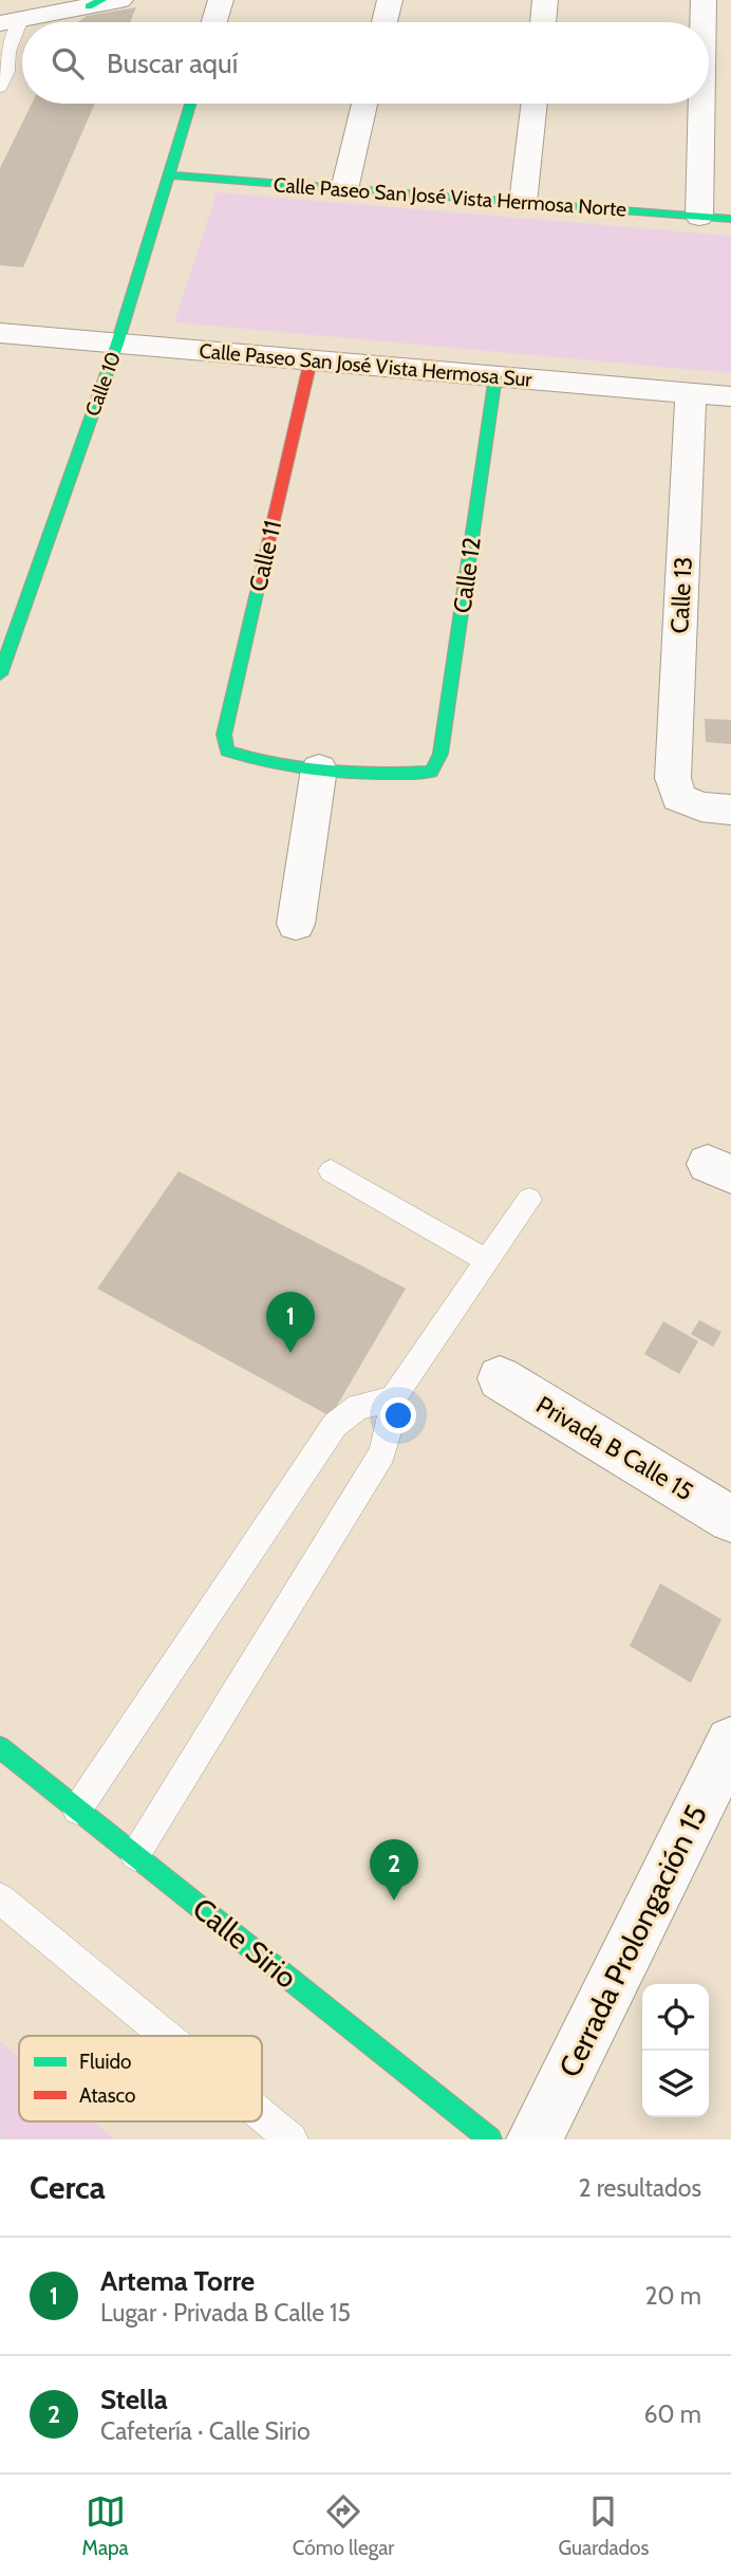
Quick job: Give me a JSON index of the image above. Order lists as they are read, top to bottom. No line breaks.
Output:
{"streets":{"street":["Calle Paseo San José Vista Hermosa Norte","Calle Paseo San José Vista Hermosa Sur","Calle 10","Calle 11","Calle 12","Calle 13","Privada B Calle 15","Cerrada Prolongación 15","Calle Sirio"]},"crossings":[["Calle Paseo San José Vista Hermosa Norte","Calle 10"],["Calle Paseo San José Vista Hermosa Sur","Calle 10"],["Calle Paseo San José Vista Hermosa Sur","Calle 11"],["Calle Paseo San José Vista Hermosa Sur","Calle 12"],["Calle Paseo San José Vista Hermosa Sur","Calle 13"],["Calle 11","Calle 12"]],"legend":["Fluido","Atasco"],"page":{"search":"Buscar aquí","pins":["1","2"],"heading":["Cerca","2 resultados"],"list":[{"mark":"1","name":"Artema Torre","note":"Lugar · Privada B Calle 15","value":"20 m"},{"mark":"2","name":"Stella","note":"Cafetería · Calle Sirio","value":"60 m"}],"nav":["Mapa","Cómo llegar","Guardados"]}}
